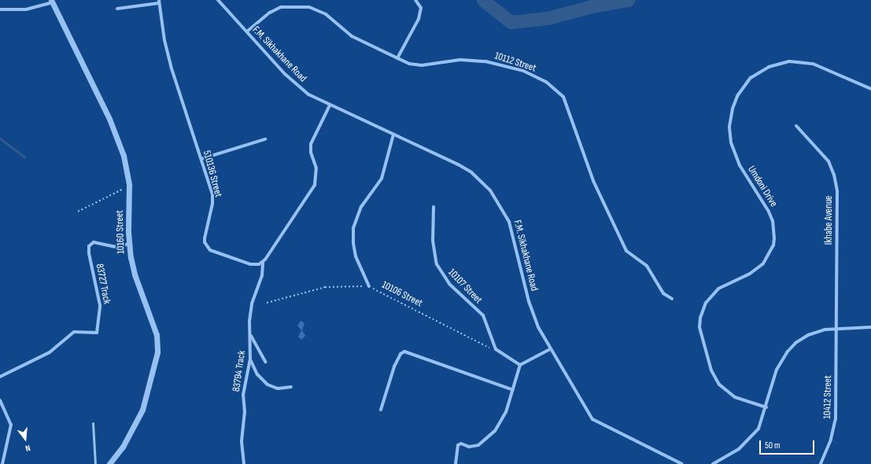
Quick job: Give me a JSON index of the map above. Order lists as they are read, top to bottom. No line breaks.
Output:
{"streets":{"street":["F.M. Sikhakhane Road","10112 Street","510136 Street","Umdoni Drive","Ikhabe Avenue","10160 Street","83727 Track","10107 Street","83794 Track","10412 Street"],"path":["10106 Street"]},"crossings":[["F.M. Sikhakhane Road","10112 Street"],["510136 Street","83794 Track"],["Ikhabe Avenue","10412 Street"],["10160 Street","83727 Track"],["10107 Street","10106 Street"]],"scale_bar":"50 m","north":"bottom"}
